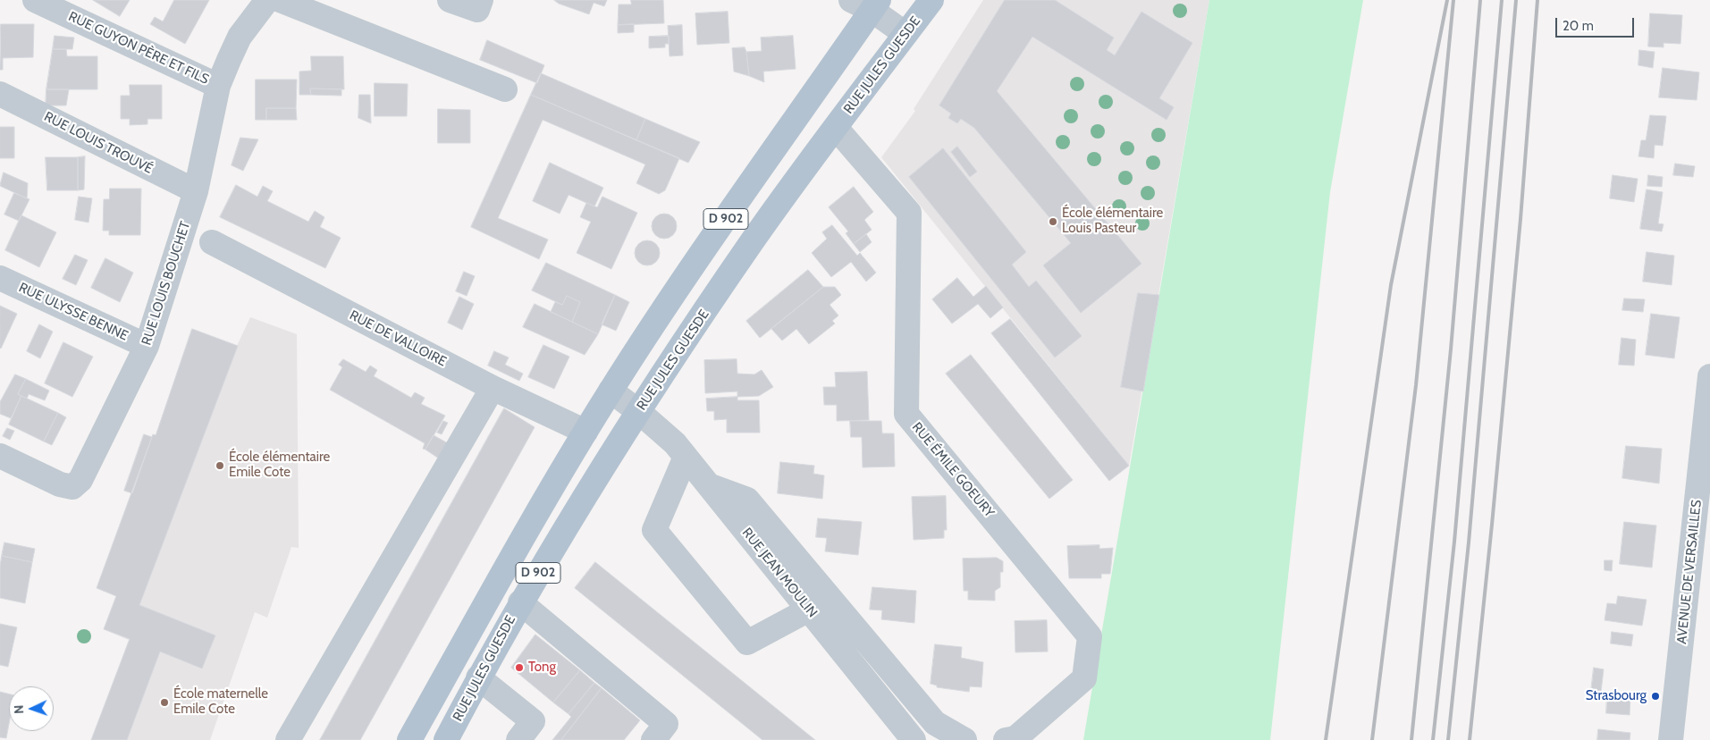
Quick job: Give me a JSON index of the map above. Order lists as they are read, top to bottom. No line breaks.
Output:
{"streets":{"main road":["RUE JULES GUESDE","D 902"],"street":["RUE GUYON PÈRE ET FILS","RUE LOUIS TROUVÉ","RUE LOUIS BOUCHET","RUE ULYSSE BENNE","RUE DE VALLOIRE","RUE ÉMILE GOEURY","AVENUE DE VERSAILLES","RUE JEAN MOULIN"]},"crossings":[["RUE GUYON PÈRE ET FILS","RUE LOUIS BOUCHET"],["RUE JULES GUESDE","RUE ÉMILE GOEURY"],["RUE JULES GUESDE","RUE JEAN MOULIN"],["RUE LOUIS TROUVÉ","RUE LOUIS BOUCHET"],["D 902","RUE DE VALLOIRE"],["D 902","RUE JEAN MOULIN"],["RUE LOUIS BOUCHET","RUE ULYSSE BENNE"]],"places":["École élémentaire Louis Pasteur","École élémentaire Emile Cote","Tong","Strasbourg","École maternelle Emile Cote"],"scale_bar":"20 m","north":"left"}
